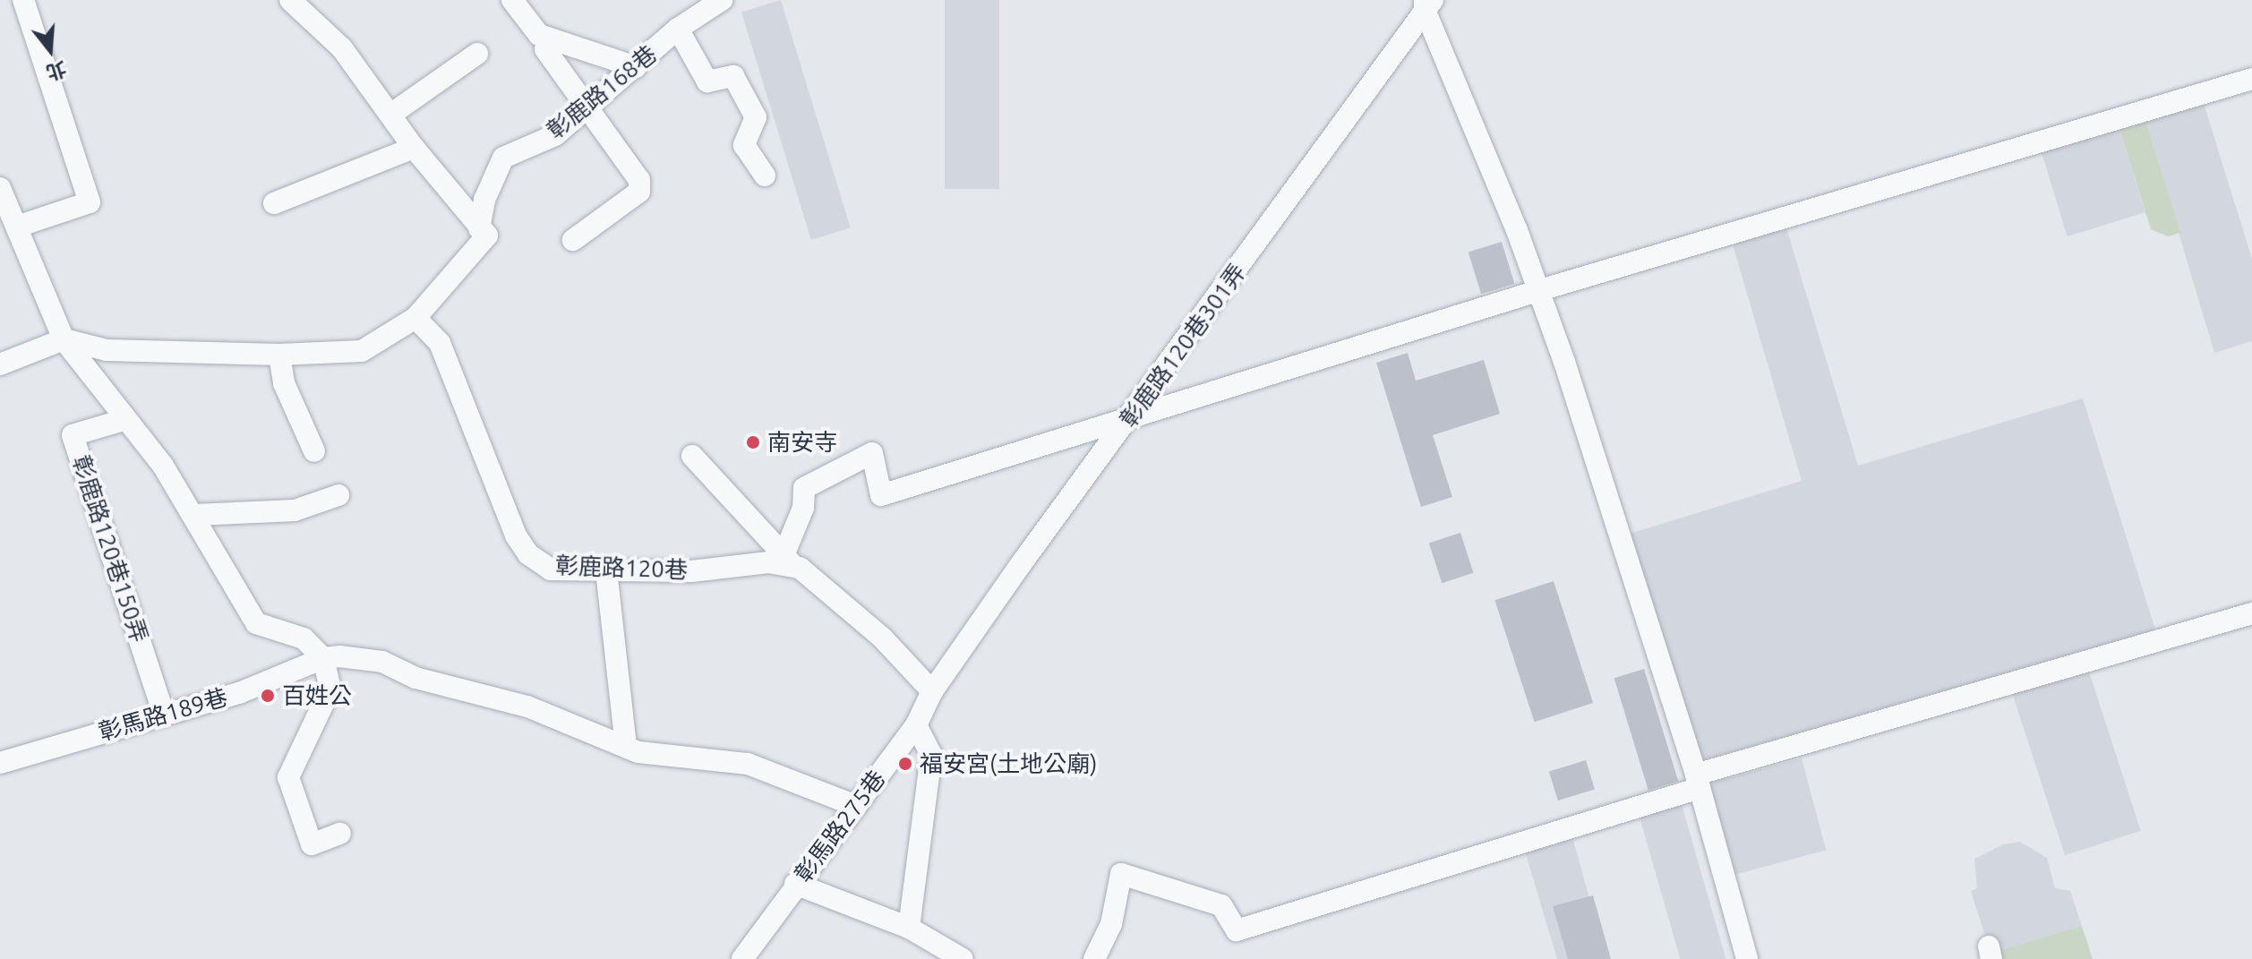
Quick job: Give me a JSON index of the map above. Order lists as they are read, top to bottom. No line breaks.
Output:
{"streets":{"street":["彰鹿路168巷","彰鹿路120巷301弄","彰鹿路120巷150弄","彰鹿路120巷","彰馬路189巷","彰馬路275巷"]},"crossings":[["彰鹿路120巷301弄","彰馬路275巷"],["彰鹿路120巷150弄","彰馬路189巷"]],"places":["南安寺","百姓公","福安宮(土地公廟)"],"north":"bottom"}
